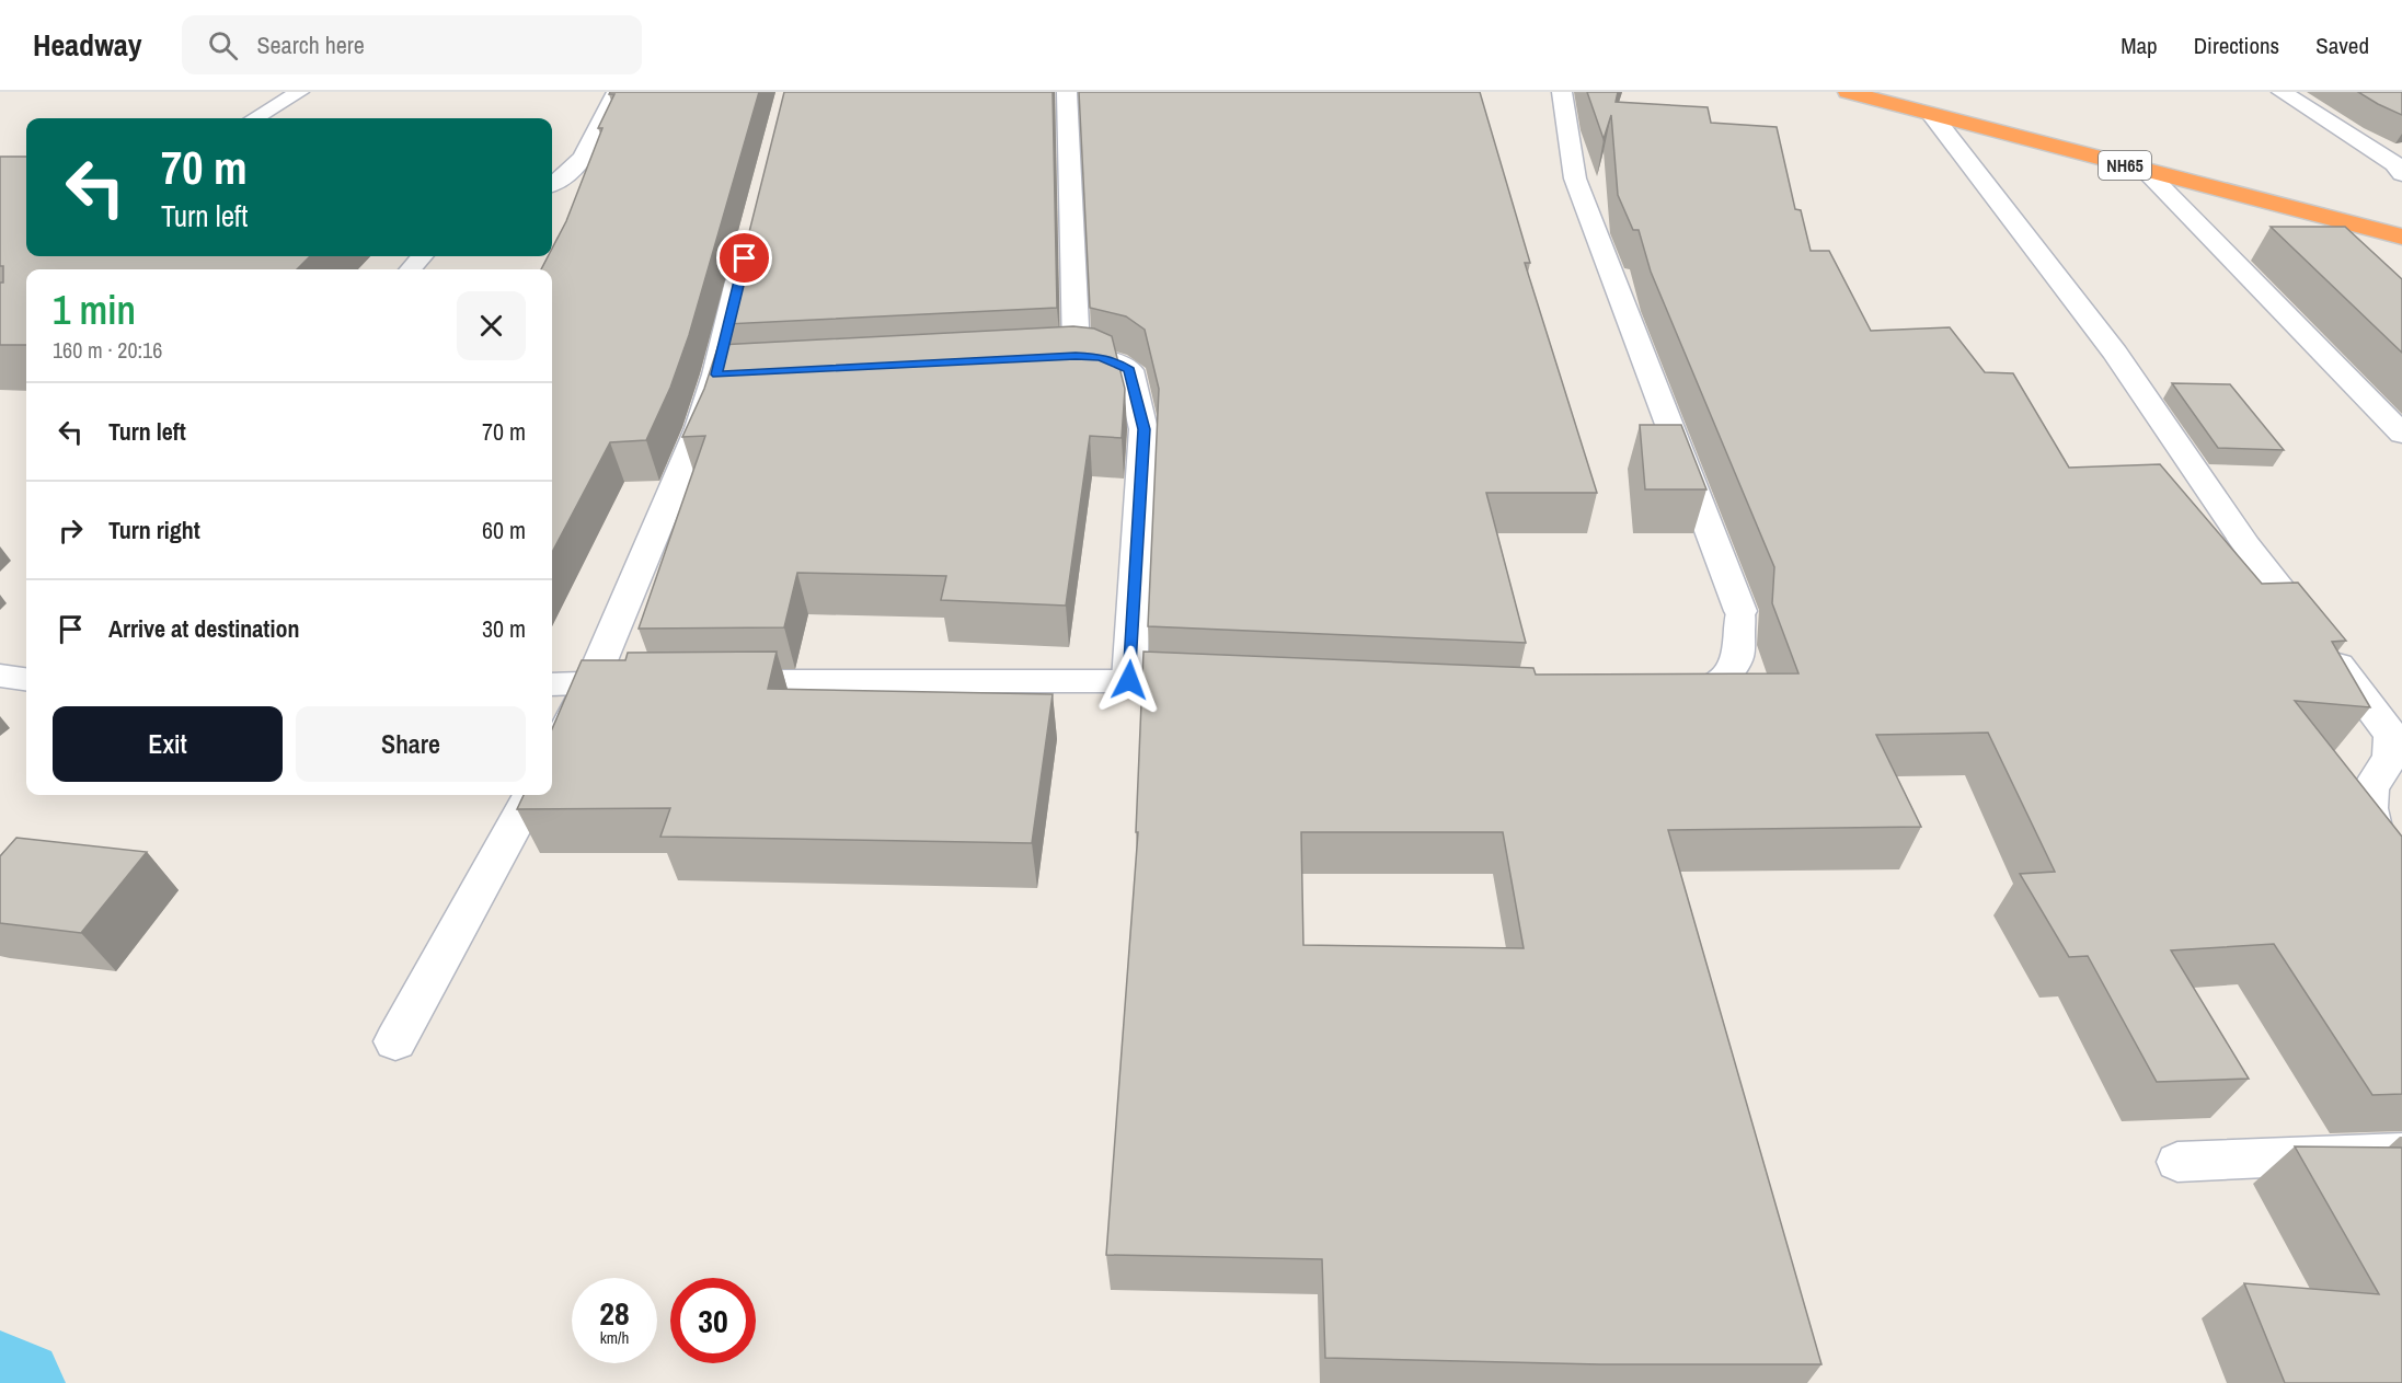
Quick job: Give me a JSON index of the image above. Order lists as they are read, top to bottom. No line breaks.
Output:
{"streets":{"highway":["NH65"]},"page":{"header":"Headway","search":"Search here","nav":["Map","Directions","Saved"],"turn":["70 m","Turn left"],"heading":["1 min","160 m · 20:16"],"list":[{"name":"Turn left","value":"70 m"},{"name":"Turn right","value":"60 m"},{"name":"Arrive at destination","value":"30 m"}],"buttons":["Exit","Share"],"speed":"28 km/h","limit":"30"}}
